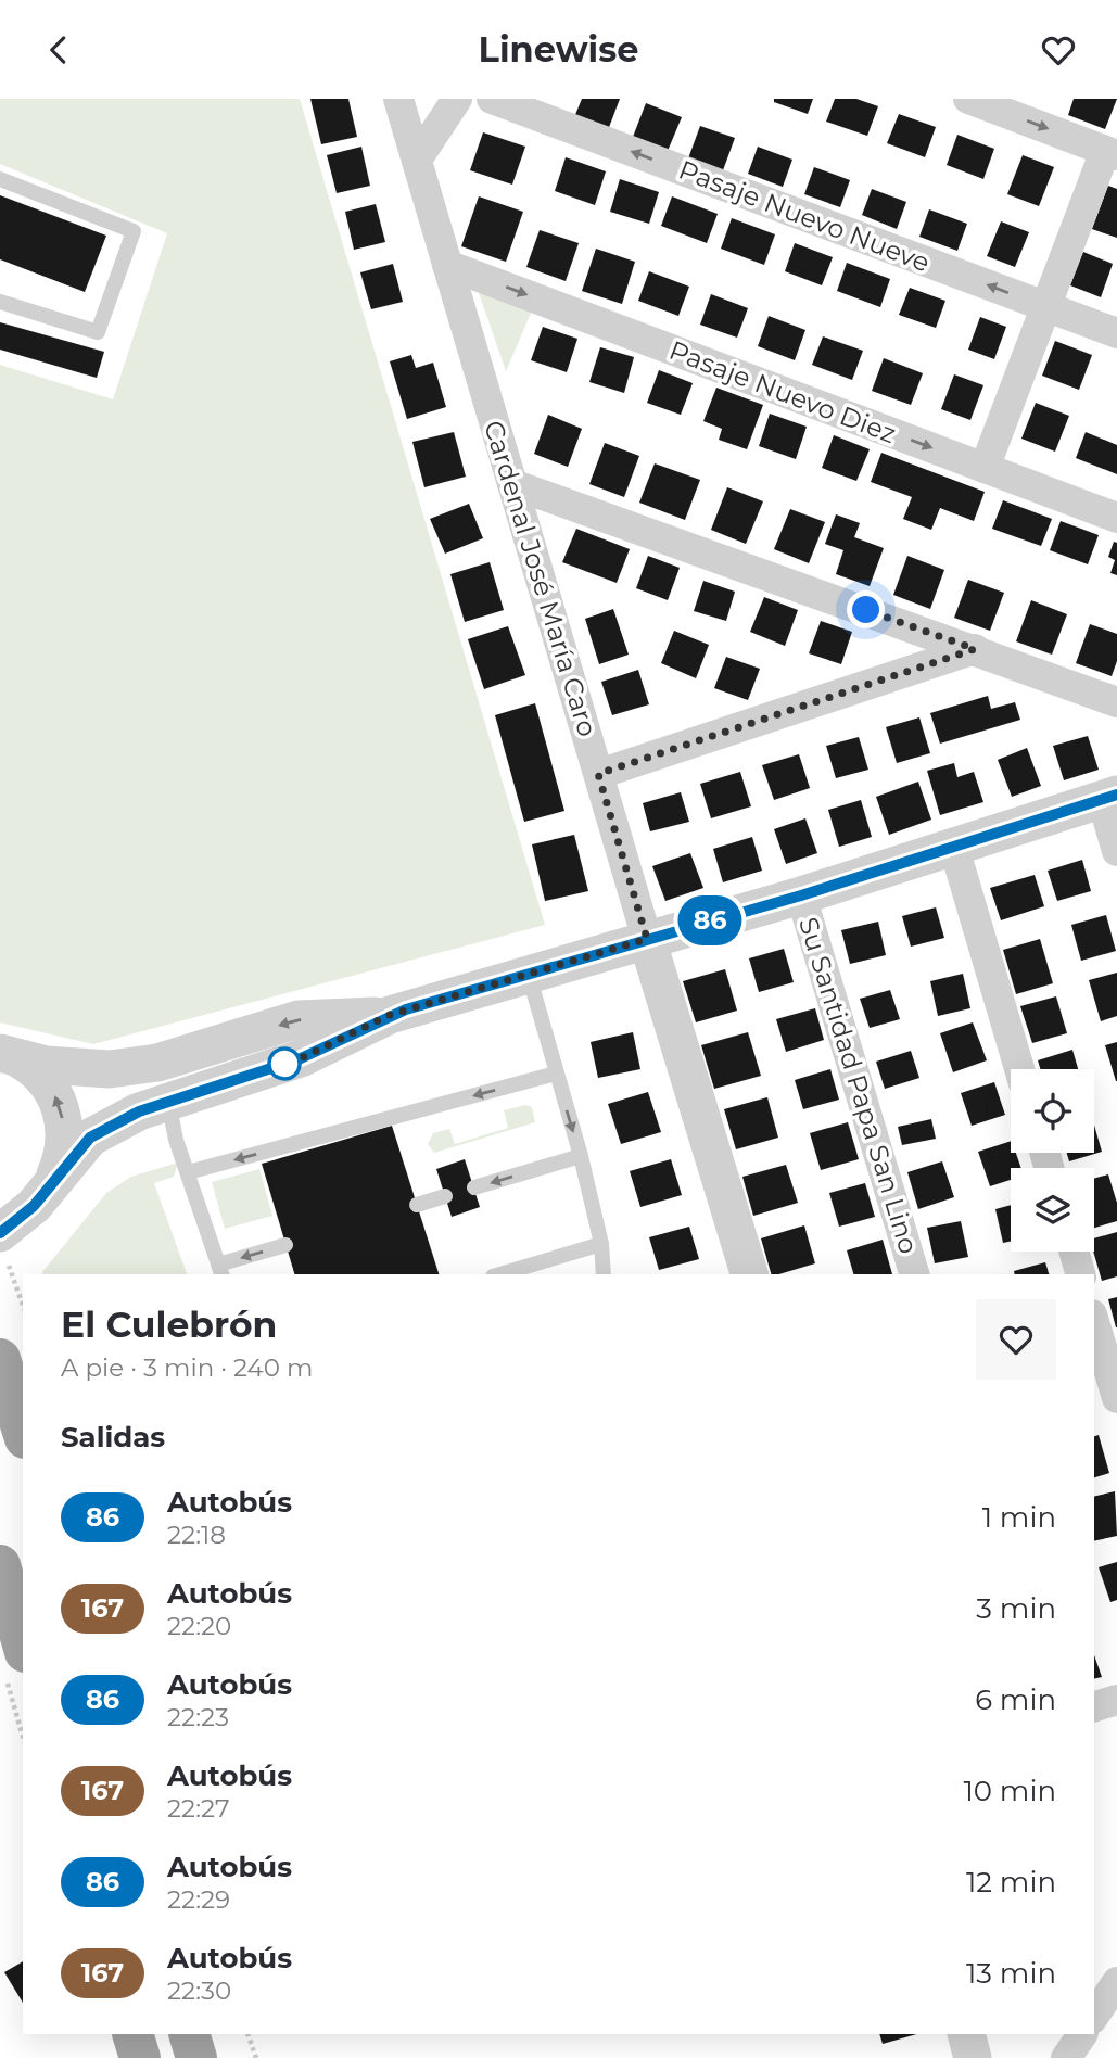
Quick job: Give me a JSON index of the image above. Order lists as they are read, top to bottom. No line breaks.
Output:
{"streets":{"street":["Pasaje Nuevo Nueve","Pasaje Nuevo Diez","Cardenal José María Caro","Su Santidad Papa San Lino"]},"crossings":[["Pasaje Nuevo Diez","Cardenal José María Caro"]],"one_way":["Pasaje Nuevo Nueve"],"lines":["bus line 86"],"page":{"header":"Linewise","on_map":"86","heading":[["El Culebrón","A pie · 3 min · 240 m"],"Salidas"],"list":[{"mark":"86","name":"Autobús","note":"22:18","value":"1 min"},{"mark":"167","name":"Autobús","note":"22:20","value":"3 min"},{"mark":"86","name":"Autobús","note":"22:23","value":"6 min"},{"mark":"167","name":"Autobús","note":"22:27","value":"10 min"},{"mark":"86","name":"Autobús","note":"22:29","value":"12 min"},{"mark":"167","name":"Autobús","note":"22:30","value":"13 min"}]}}
